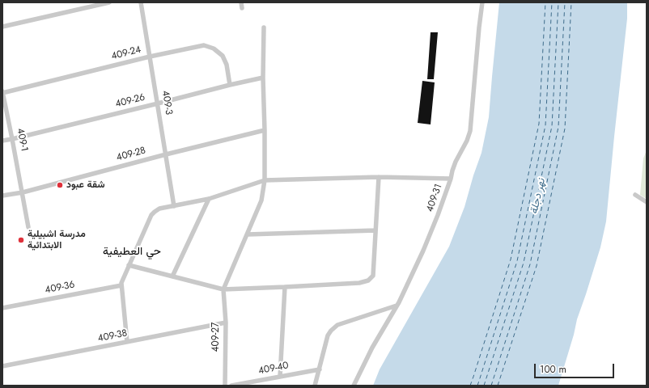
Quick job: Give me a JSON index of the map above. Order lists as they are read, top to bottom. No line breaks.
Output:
{"streets":{"street":["409-24","409-26","409-3","409-1","409-28","409-31","409-36","409-38","409-27","409-40"]},"crossings":[["409-24","409-26"],["409-24","409-3"],["409-24","409-1"],["409-26","409-3"],["409-26","409-1"],["409-3","409-28"],["409-1","409-28"],["409-38","409-27"]],"districts":["حي العطيفية"],"water":["نهر دجلة"],"places":["شقة عبود","مدرسة اشبيلية الابتدائية"],"scale_bar":"100 m"}
